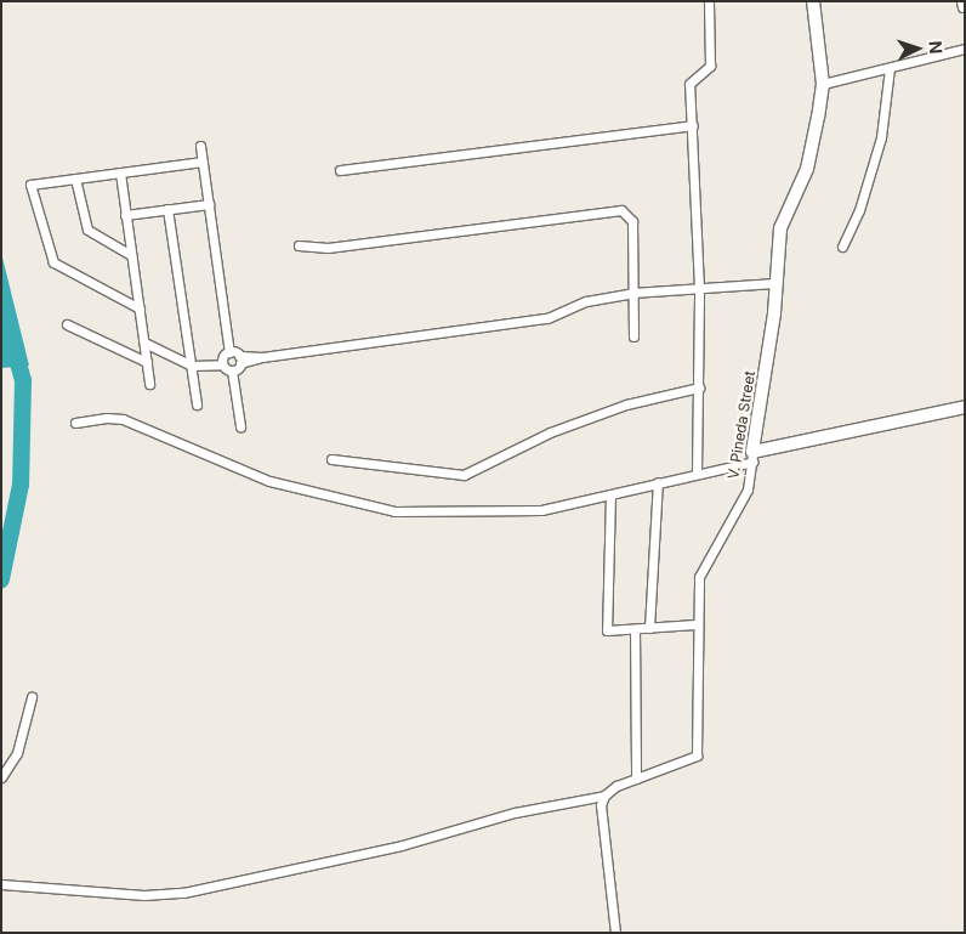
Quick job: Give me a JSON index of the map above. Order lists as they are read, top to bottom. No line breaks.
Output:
{"streets":{"street":["V. Pineda Street"]},"north":"right"}
